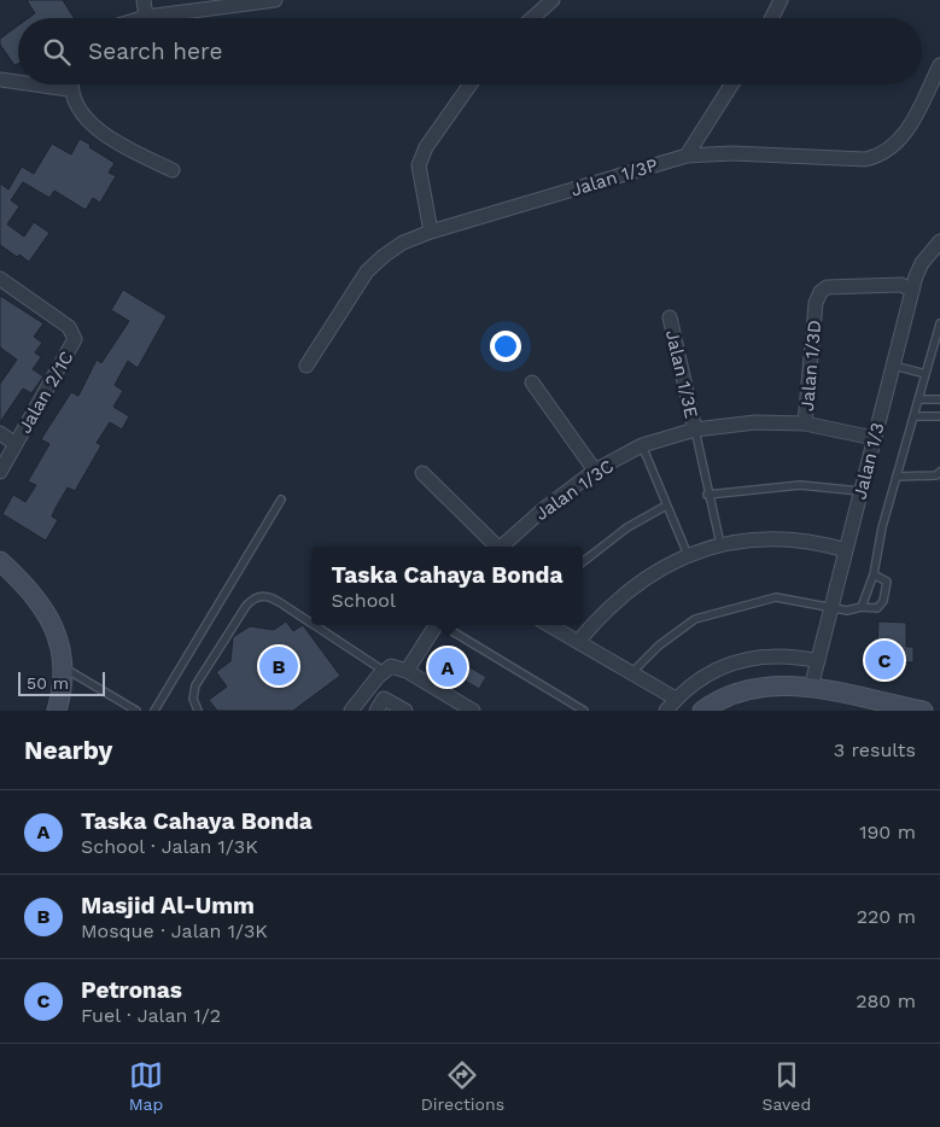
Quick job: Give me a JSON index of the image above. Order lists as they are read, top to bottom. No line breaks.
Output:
{"streets":{"street":["Jalan 1/3P","Jalan 1/3D","Jalan 1/3E","Jalan 2/1C","Jalan 1/3","Jalan 1/3C"]},"crossings":[["Jalan 1/3D","Jalan 1/3"],["Jalan 1/3D","Jalan 1/3C"],["Jalan 1/3E","Jalan 1/3C"],["Jalan 1/3","Jalan 1/3C"]],"scale_bar":"50 m","page":{"search":"Search here","popup":["Taska Cahaya Bonda","School"],"pins":["C","B","A"],"scale":"50 m","heading":["Nearby","3 results"],"list":[{"mark":"A","name":"Taska Cahaya Bonda","note":"School · Jalan 1/3K","value":"190 m"},{"mark":"B","name":"Masjid Al-Umm","note":"Mosque · Jalan 1/3K","value":"220 m"},{"mark":"C","name":"Petronas","note":"Fuel · Jalan 1/2","value":"280 m"}],"nav":["Map","Directions","Saved"]}}
